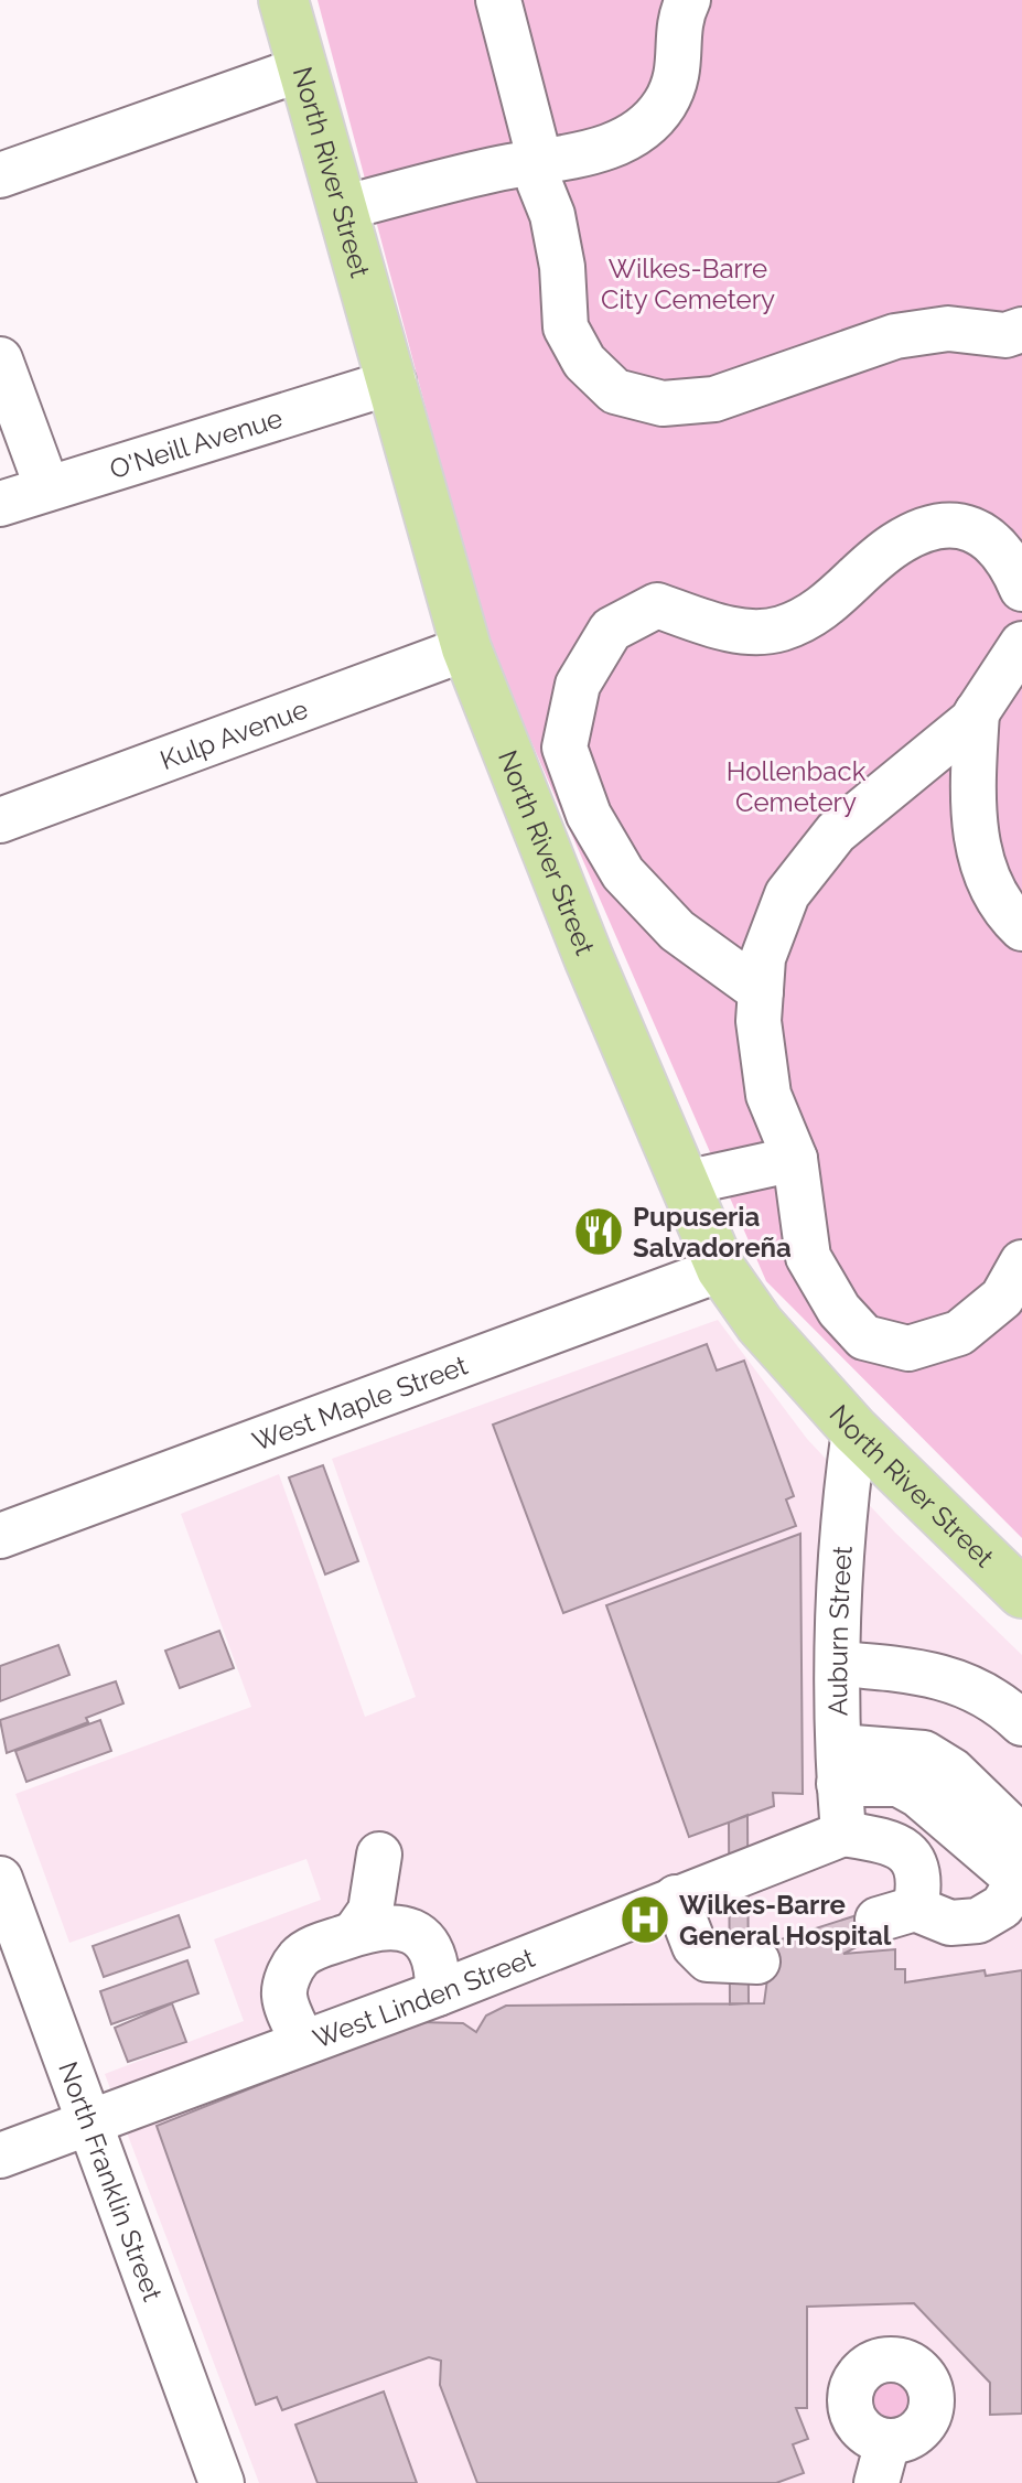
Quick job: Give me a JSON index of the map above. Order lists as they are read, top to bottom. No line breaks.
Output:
{"streets":{"main road":["North River Street"],"street":["O'Neill Avenue","Kulp Avenue","West Maple Street","Auburn Street","West Linden Street","North Franklin Street"]},"crossings":[["North River Street","O'Neill Avenue"],["North River Street","Kulp Avenue"],["North River Street","West Maple Street"],["North River Street","Auburn Street"],["Auburn Street","West Linden Street"],["West Linden Street","North Franklin Street"]],"parks":["Wilkes-Barre City Cemetery","Hollenback Cemetery"],"places":{"restaurant":["Pupuseria Salvadoreña"],"hospital":["Wilkes-Barre General Hospital"]}}
